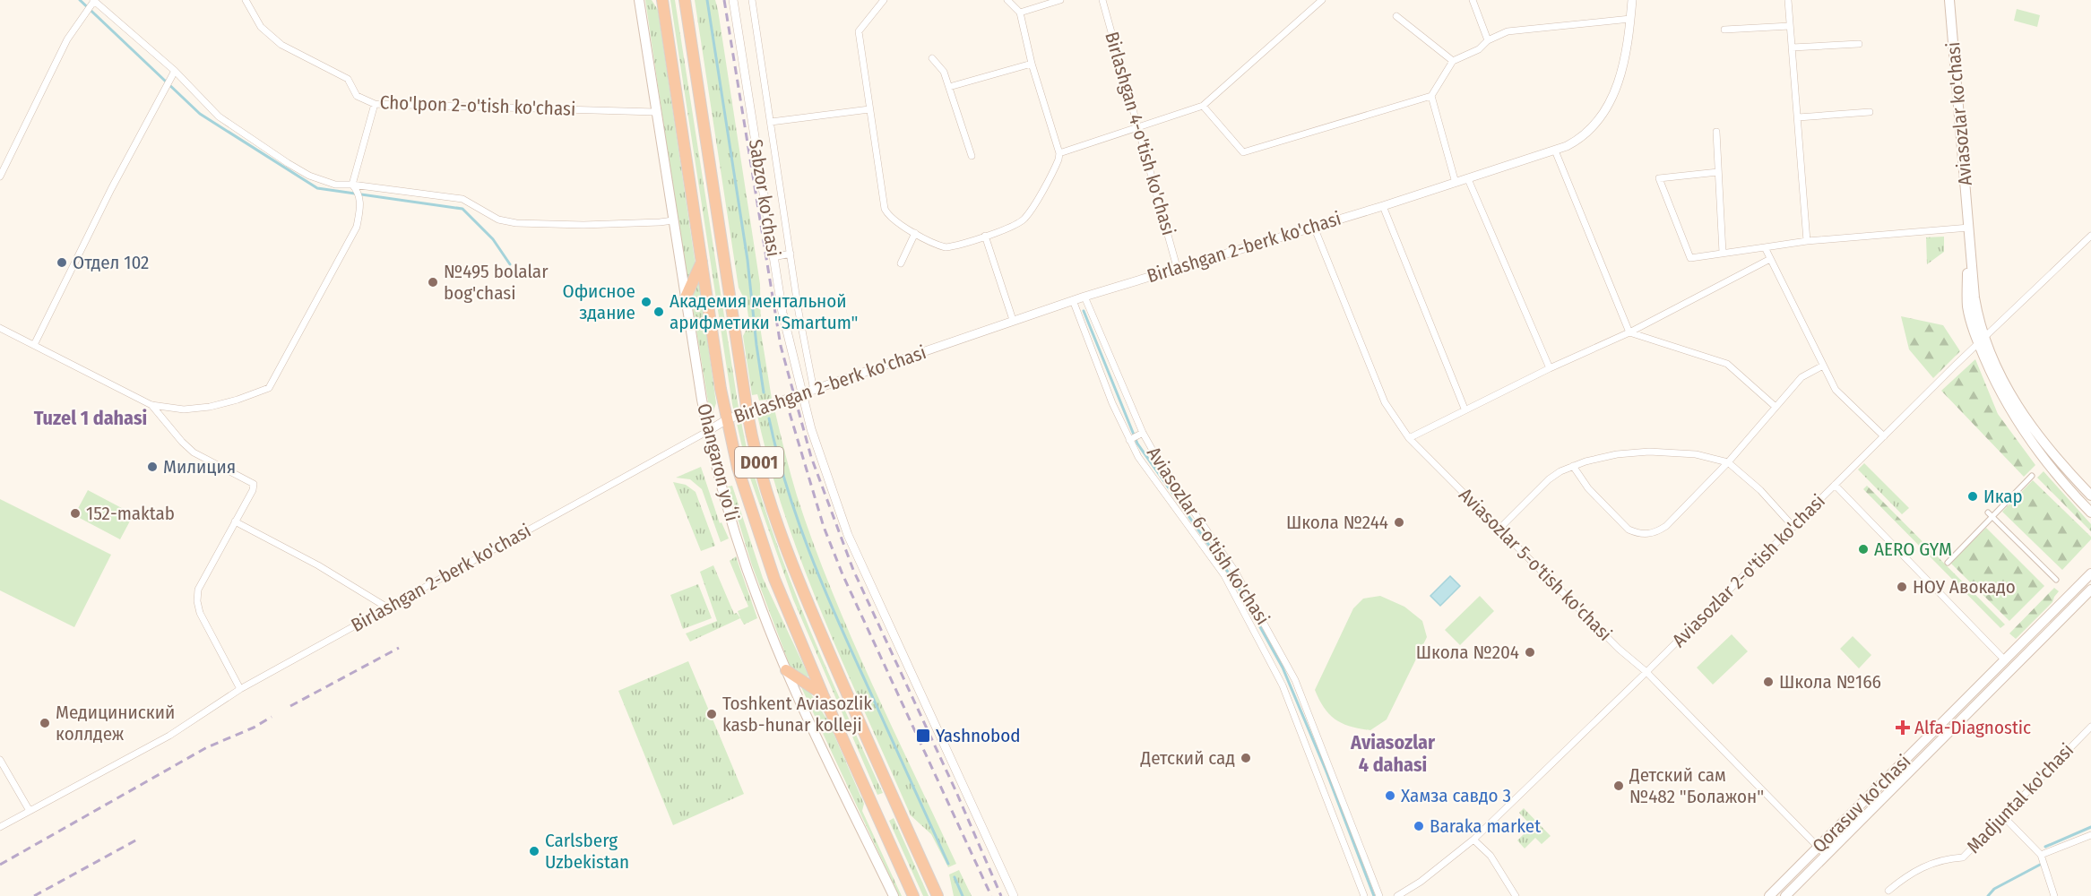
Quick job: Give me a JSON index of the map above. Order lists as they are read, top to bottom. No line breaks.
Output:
{"streets":{"highway":["Ohangaron yoʻli","D001"],"main road":["Aviasozlar ko'chasi","Qorasuv ko'chasi"],"street":["Cho'lpon 2-o'tish ko'chasi","Birlashgan 4-o'tish ko'chasi","Sabzor ko'chasi","Birlashgan 2-berk ko'chasi","Aviasozlar 6-o'tish ko'chasi","Aviasozlar 5-o'tish ko'chasi","Aviasozlar 2-o'tish ko'chasi","Madjuntal ko'chasi"]},"crossings":[["Cho'lpon 2-o'tish ko'chasi","Ohangaron yoʻli"],["Aviasozlar ko'chasi","Aviasozlar 2-o'tish ko'chasi"],["Birlashgan 4-o'tish ko'chasi","Birlashgan 2-berk ko'chasi"],["Sabzor ko'chasi","Birlashgan 2-berk ko'chasi"],["Birlashgan 2-berk ko'chasi","Ohangaron yoʻli"],["Birlashgan 2-berk ko'chasi","D001"],["Birlashgan 2-berk ko'chasi","Aviasozlar 6-o'tish ko'chasi"],["Birlashgan 2-berk ko'chasi","Aviasozlar 5-o'tish ko'chasi"],["Aviasozlar 5-o'tish ko'chasi","Aviasozlar 2-o'tish ko'chasi"],["Aviasozlar 5-o'tish ko'chasi","Qorasuv ko'chasi"]],"districts":["Tuzel 1 dahasi","Aviasozlar 4 dahasi"],"places":{"other":["Отдел 102","№495 bolalar bog'chasi","Офисное здание","Академия ментальной арифметики \"Smartum\"","Милиция","Икар","152-maktab","Школа №244","AERO GYM","НОУ Авокадо","Школа №204","Школа №166","Toshkent Aviasozlik kasb-hunar kolleji","Медициниский коллдеж","Детский сад","Детский сам №482 \"Болажон\"","Хамза савдо 3","Baraka market","Carlsberg Uzbekistan"],"health":["Alfa-Diagnostic"],"transit":["Yashnobod"]}}
